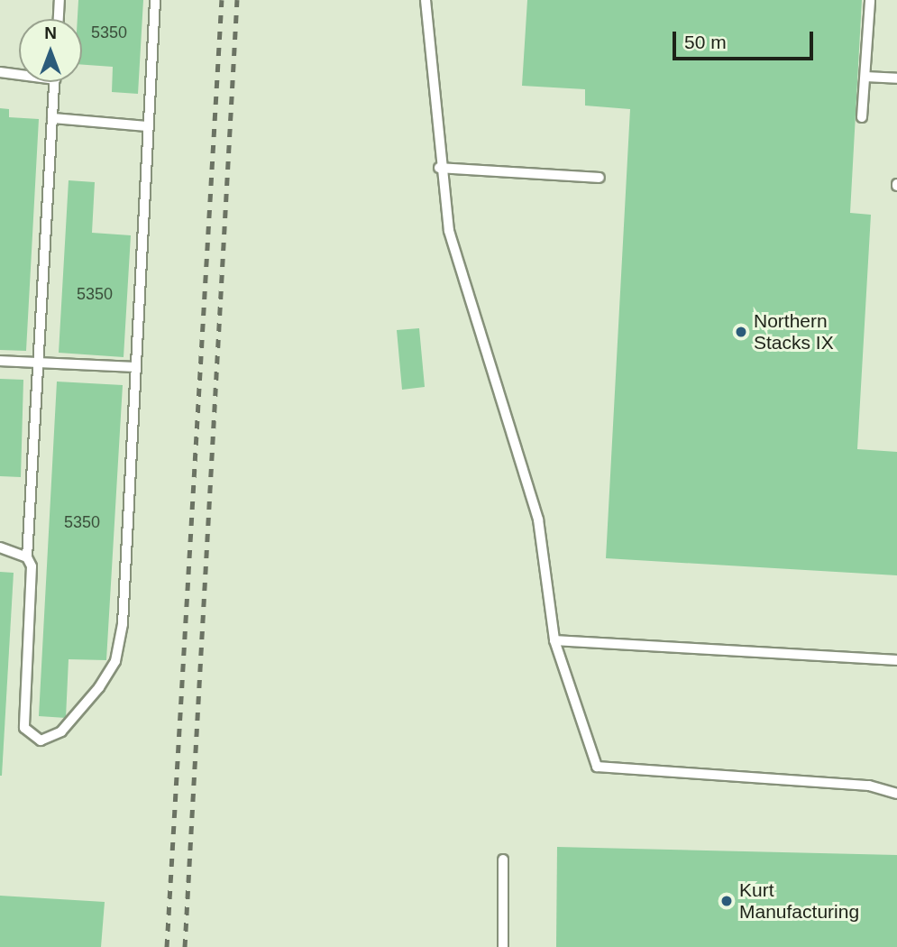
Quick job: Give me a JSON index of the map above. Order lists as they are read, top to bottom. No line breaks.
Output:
{"places":["Northern Stacks IX","Kurt Manufacturing"],"house_numbers":["5350","5350","5350"],"scale_bar":"50 m","north":"top"}
